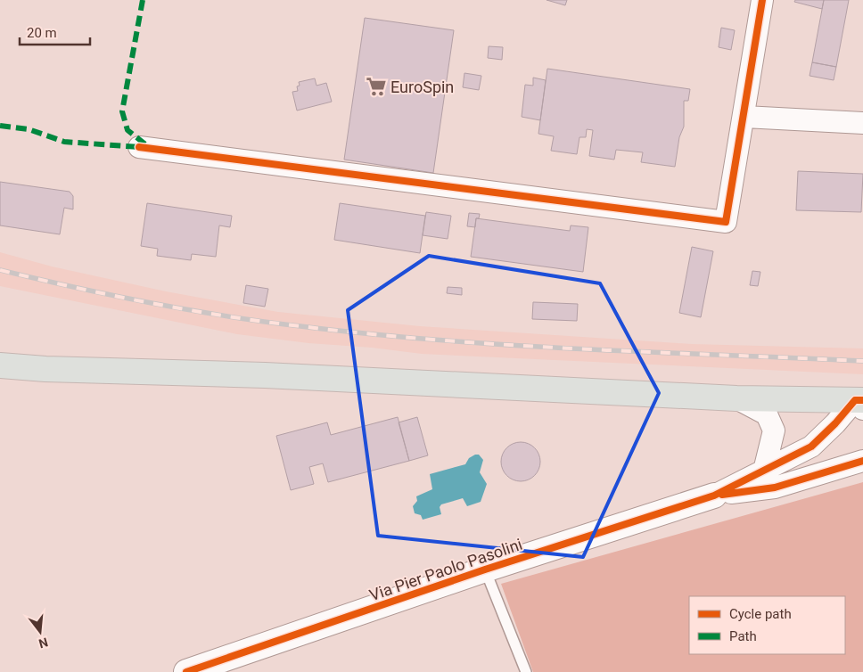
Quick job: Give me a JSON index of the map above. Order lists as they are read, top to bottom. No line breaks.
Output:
{"streets":{"street":["Via Pier Paolo Pasolini"]},"places":{"supermarket":["EuroSpin"]},"legend":["Cycle path","Path"],"scale_bar":"20 m","north":"bottom"}
